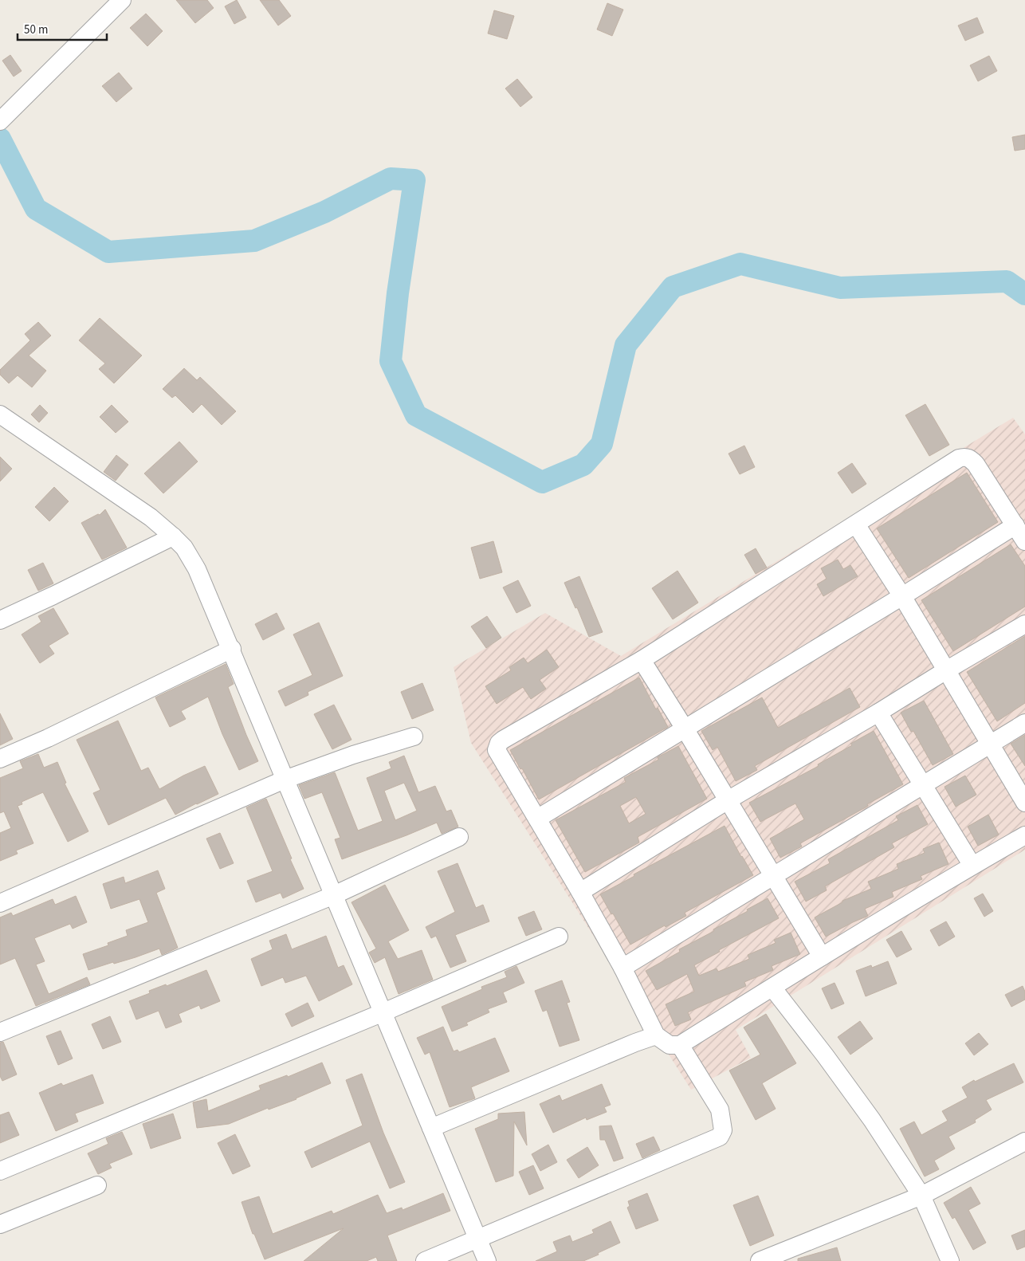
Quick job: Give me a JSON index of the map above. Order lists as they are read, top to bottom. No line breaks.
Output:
{"scale_bar":"50 m"}
